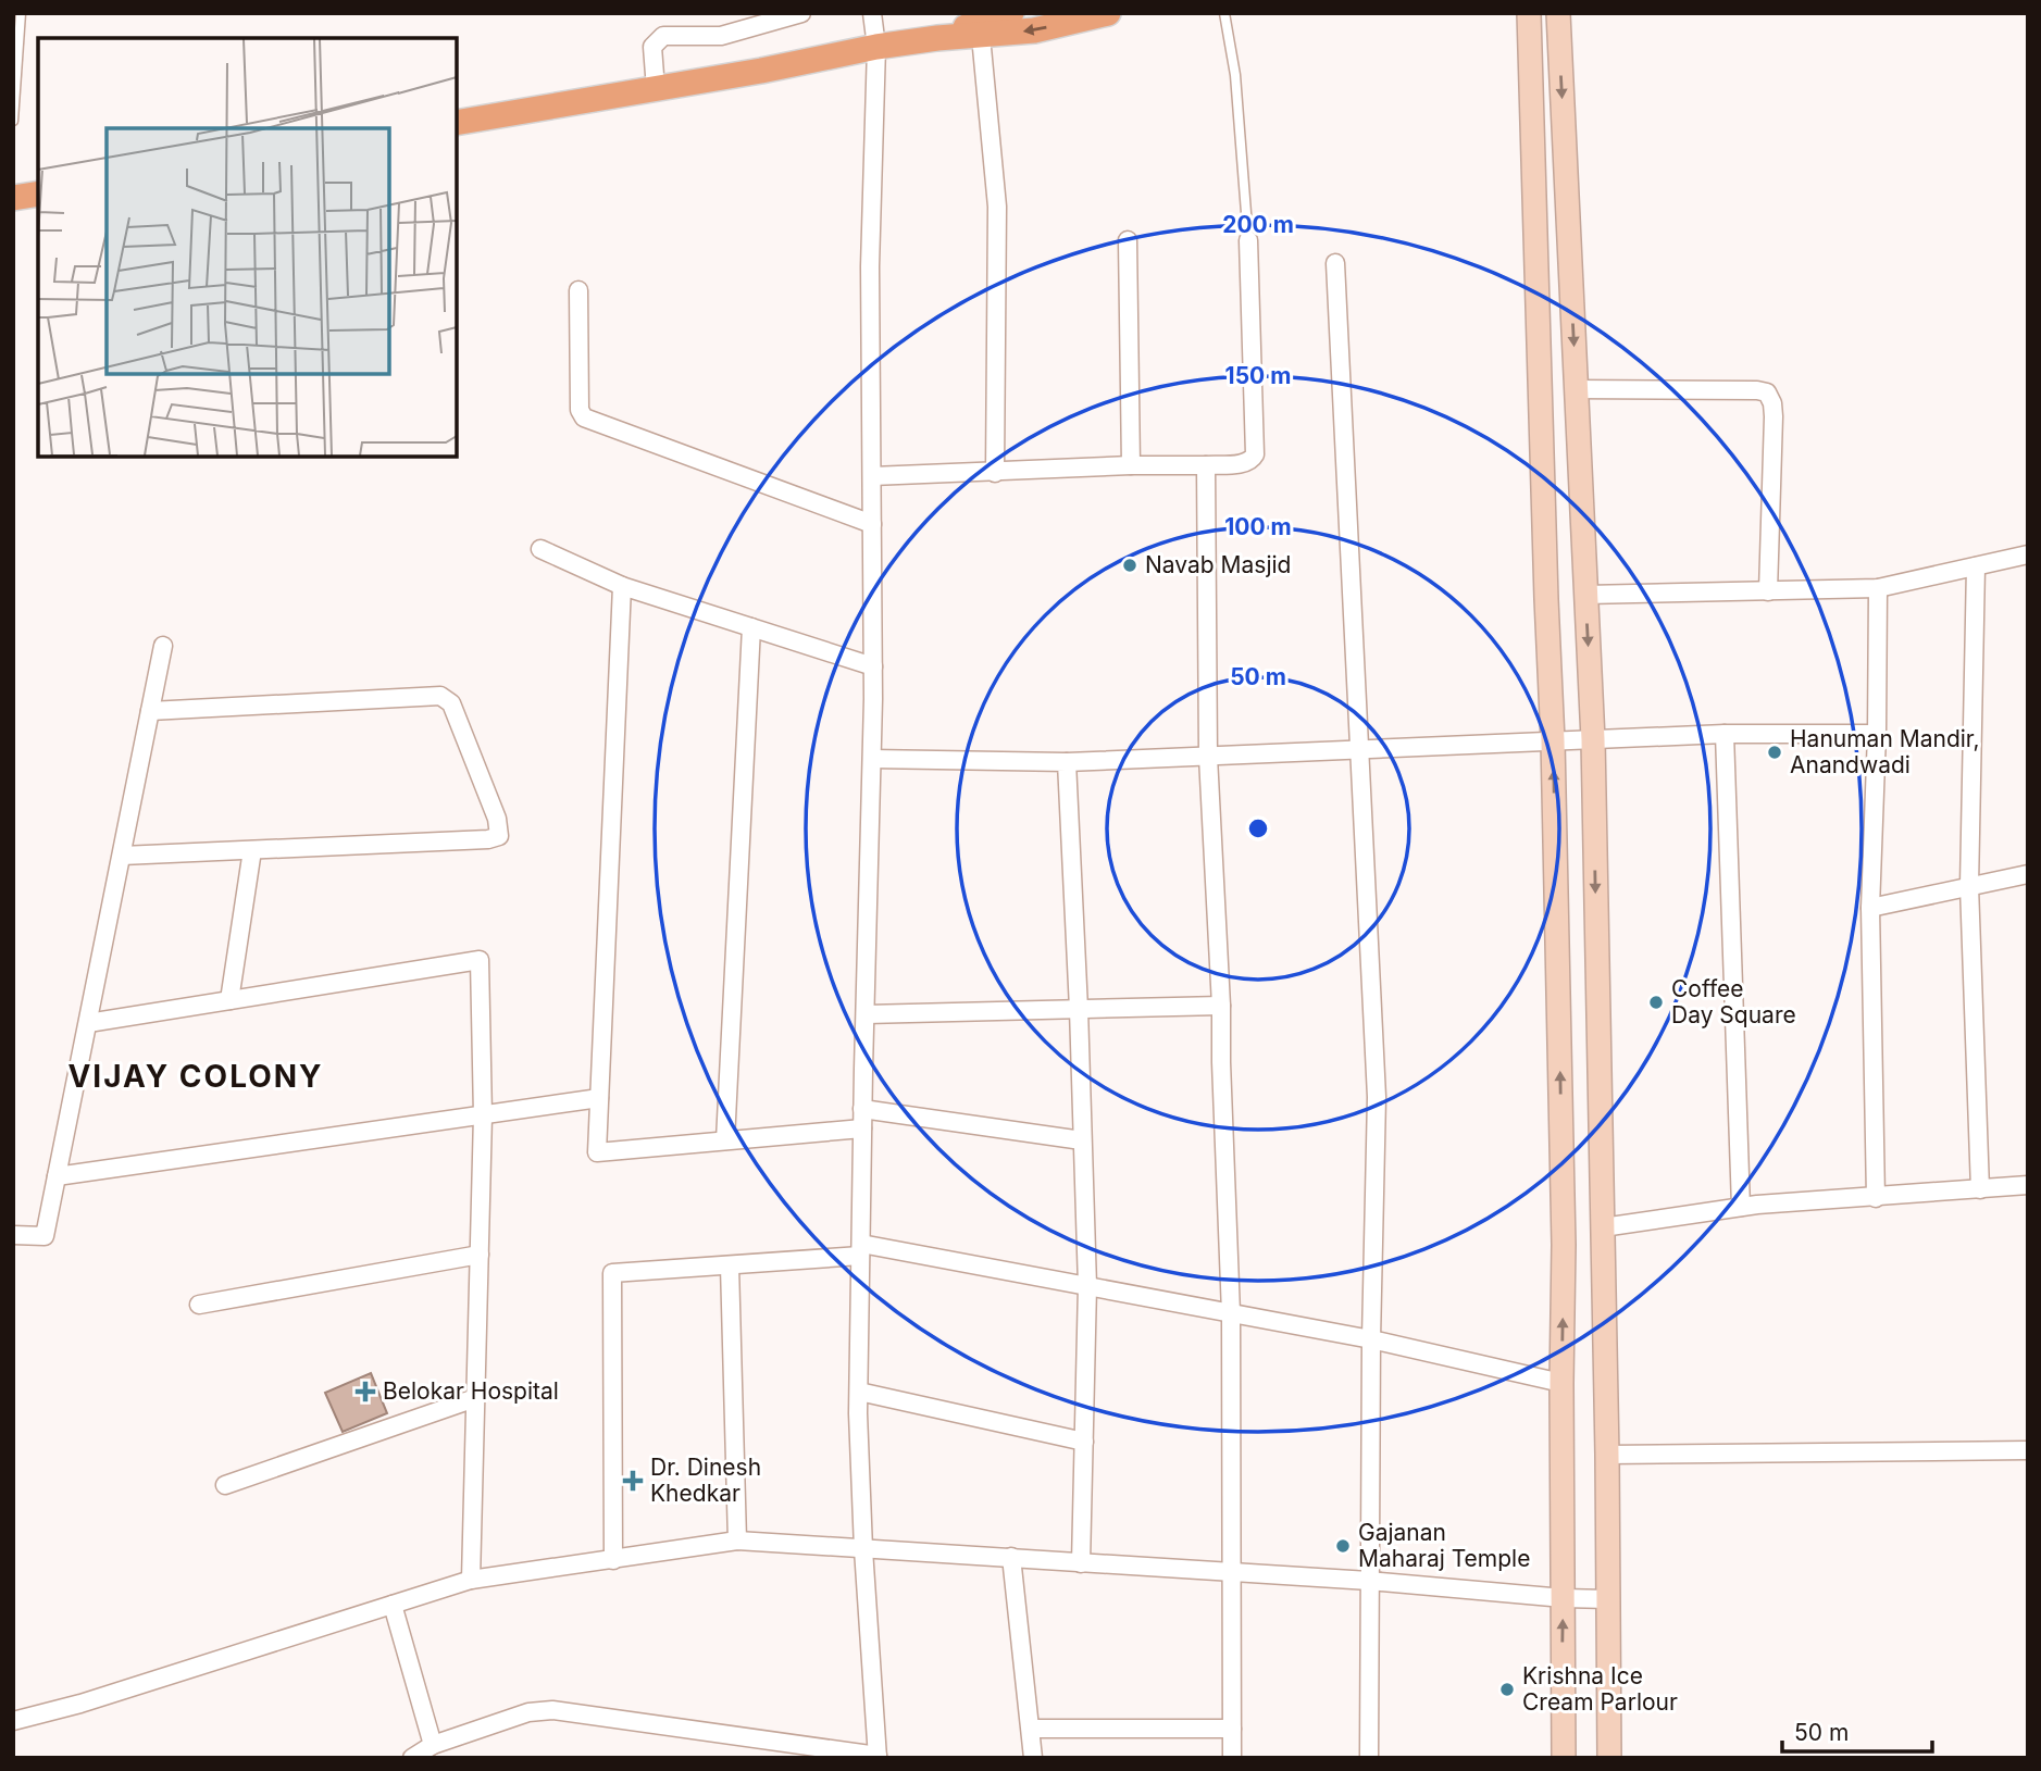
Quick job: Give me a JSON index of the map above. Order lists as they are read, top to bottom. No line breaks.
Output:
{"districts":["VIJAY COLONY"],"places":{"other":["Navab Masjid","Hanuman Mandir, Anandwadi","Coffee Day Square","Gajanan Maharaj Temple","Krishna Ice Cream Parlour"],"health":["Belokar Hospital","Dr. Dinesh Khedkar"]},"scale_bar":"50 m","rings":["200 m","150 m","100 m","50 m"]}
